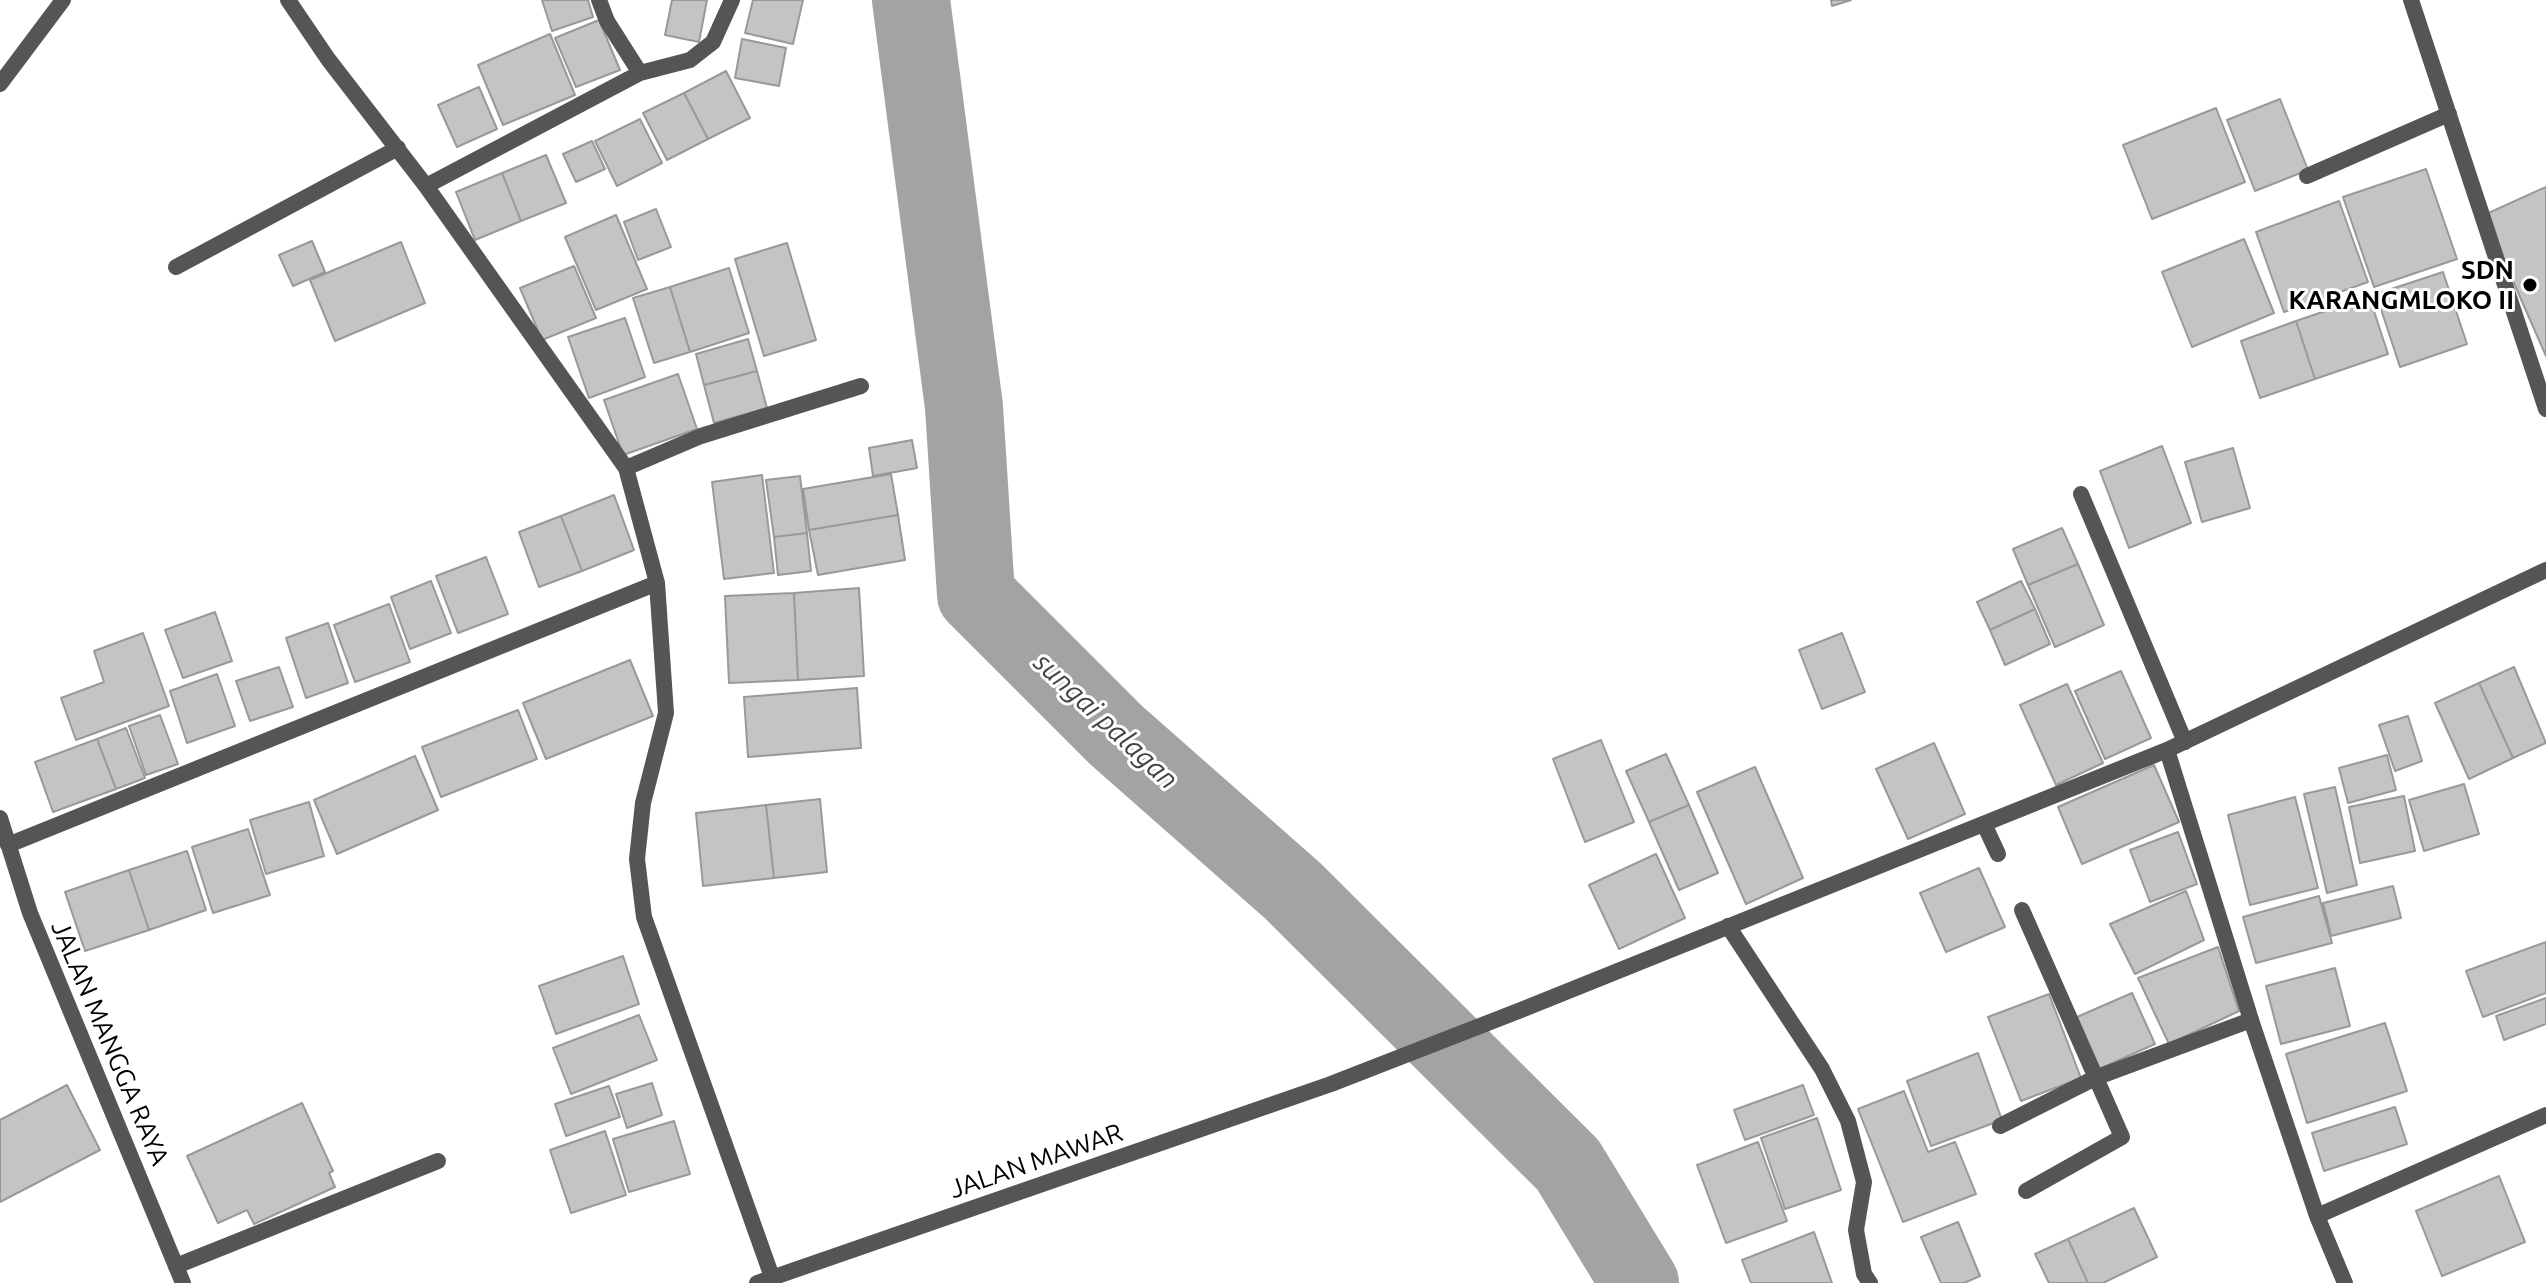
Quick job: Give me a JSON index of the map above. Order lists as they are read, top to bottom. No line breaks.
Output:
{"streets":{"street":["JALAN MANGGA RAYA","JALAN MAWAR"]},"water":["sungai palagan"],"places":["SDN KARANGMLOKO II"]}
